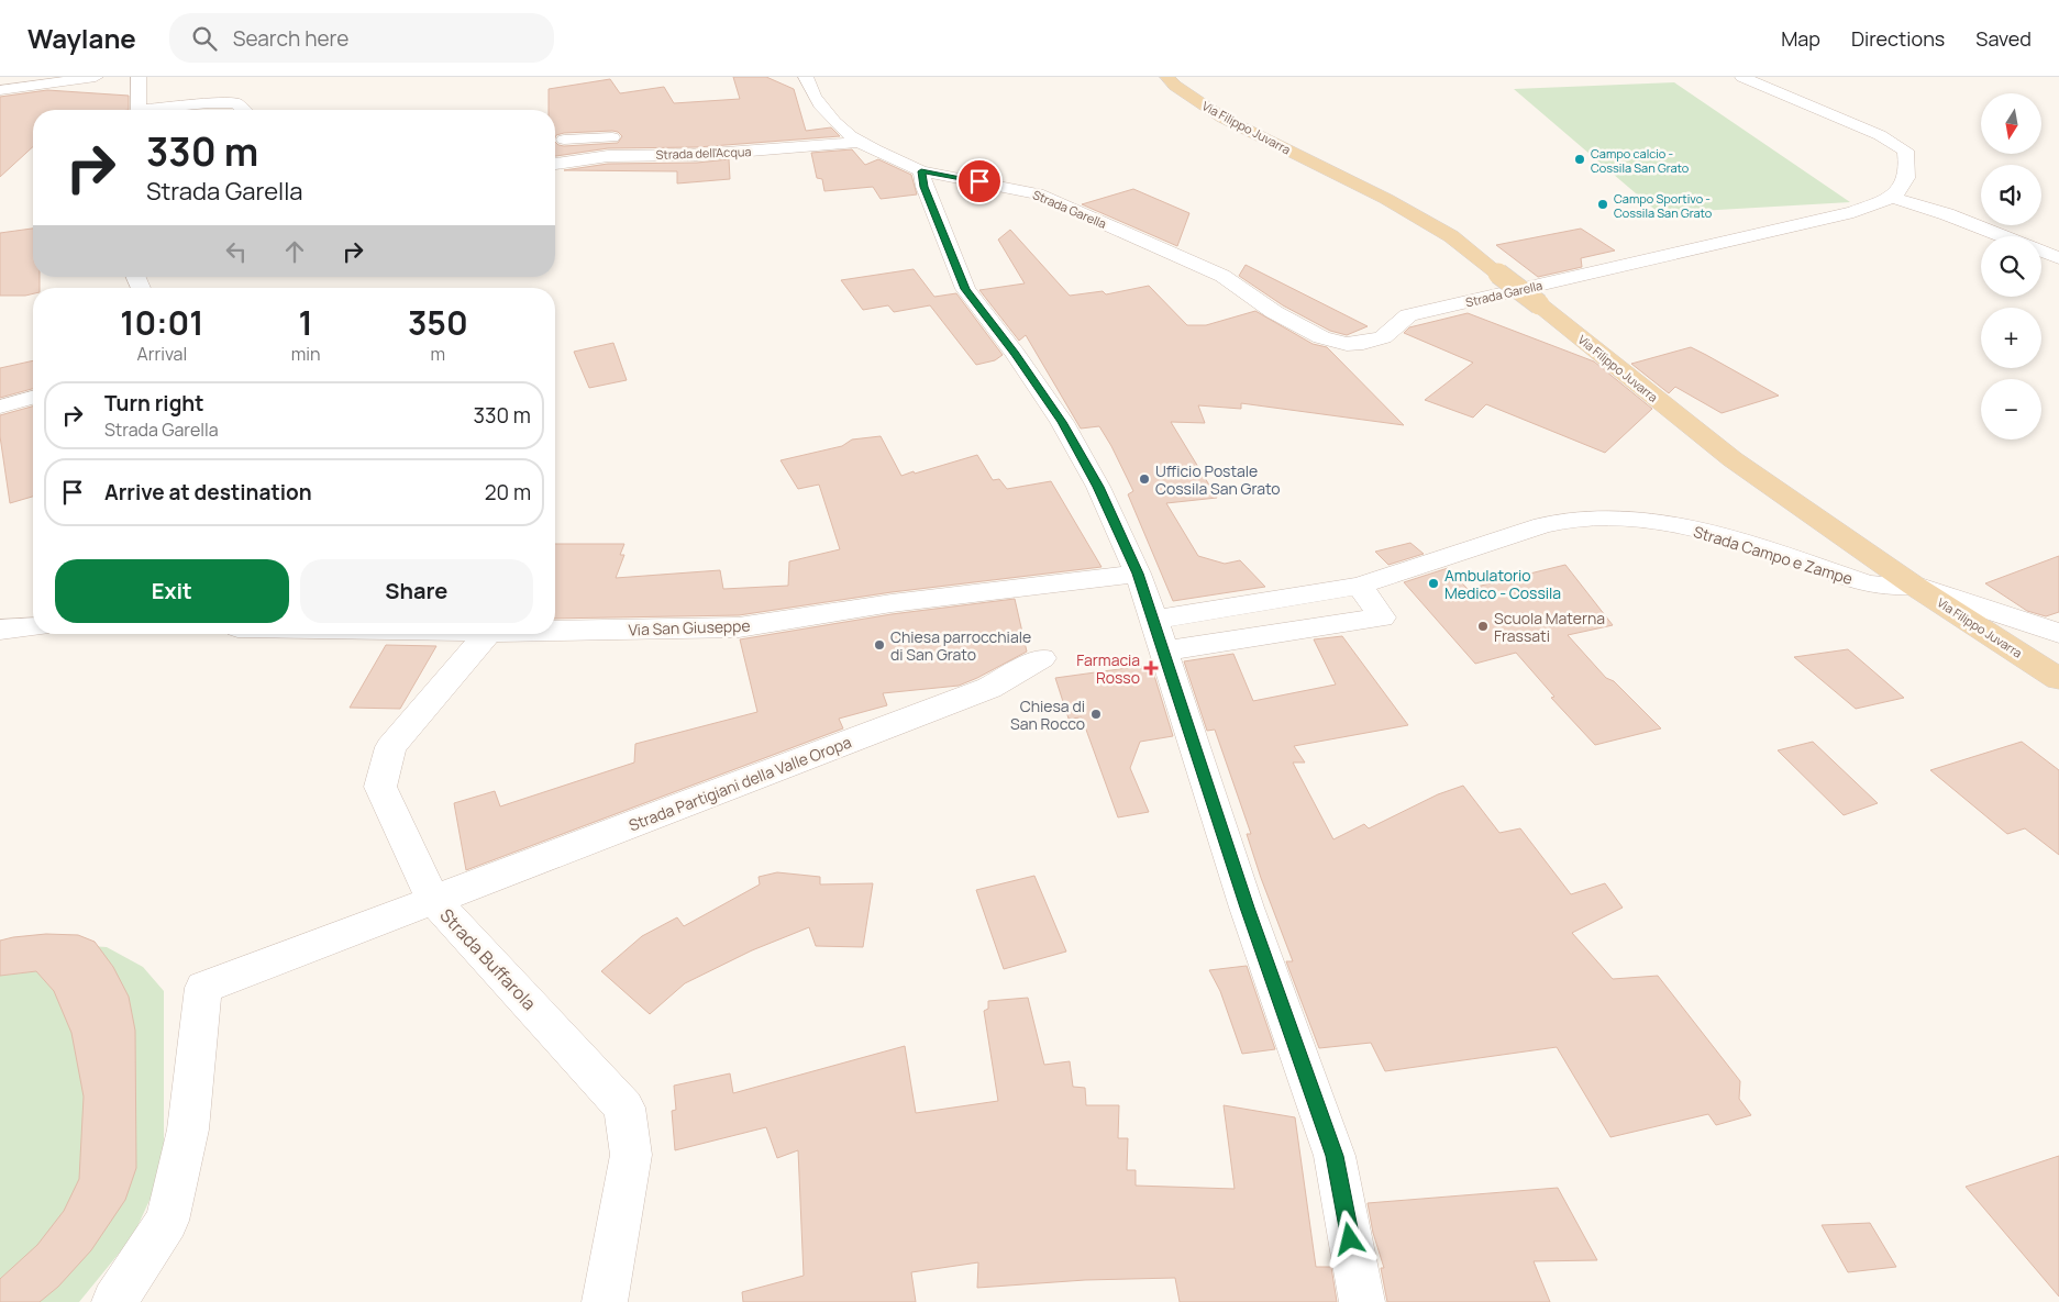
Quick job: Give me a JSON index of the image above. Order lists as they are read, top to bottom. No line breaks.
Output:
{"streets":{"main road":["Via Filippo Juvarra"],"street":["Strada dell'Acqua","Strada Garella","Strada Campo e Zampe","Via San Giuseppe","Strada Partigiani della Valle Oropa","Strada Buffarola"]},"crossings":[["Via Filippo Juvarra","Strada Campo e Zampe"],["Strada dell'Acqua","Strada Garella"],["Strada Partigiani della Valle Oropa","Strada Buffarola"]],"places":{"other":["Campo calcio - Cossila San Grato","Campo Sportivo - Cossila San Grato","Ufficio Postale Cossila San Grato","Ambulatorio Medico - Cossila","Scuola Materna Frassati","Chiesa parrocchiale di San Grato","Chiesa di San Rocco"],"health":["Farmacia Rosso"]},"north":"bottom","page":{"header":"Waylane","search":"Search here","nav":["Map","Directions","Saved"],"map_buttons":["+","−"],"turn":["330 m","Strada Garella"],"eta":["10:01","Arrival","1","min","350","m"],"list":[{"name":"Turn right","note":"Strada Garella","value":"330 m"},{"name":"Arrive at destination","value":"20 m"}],"buttons":["Exit","Share"]}}
